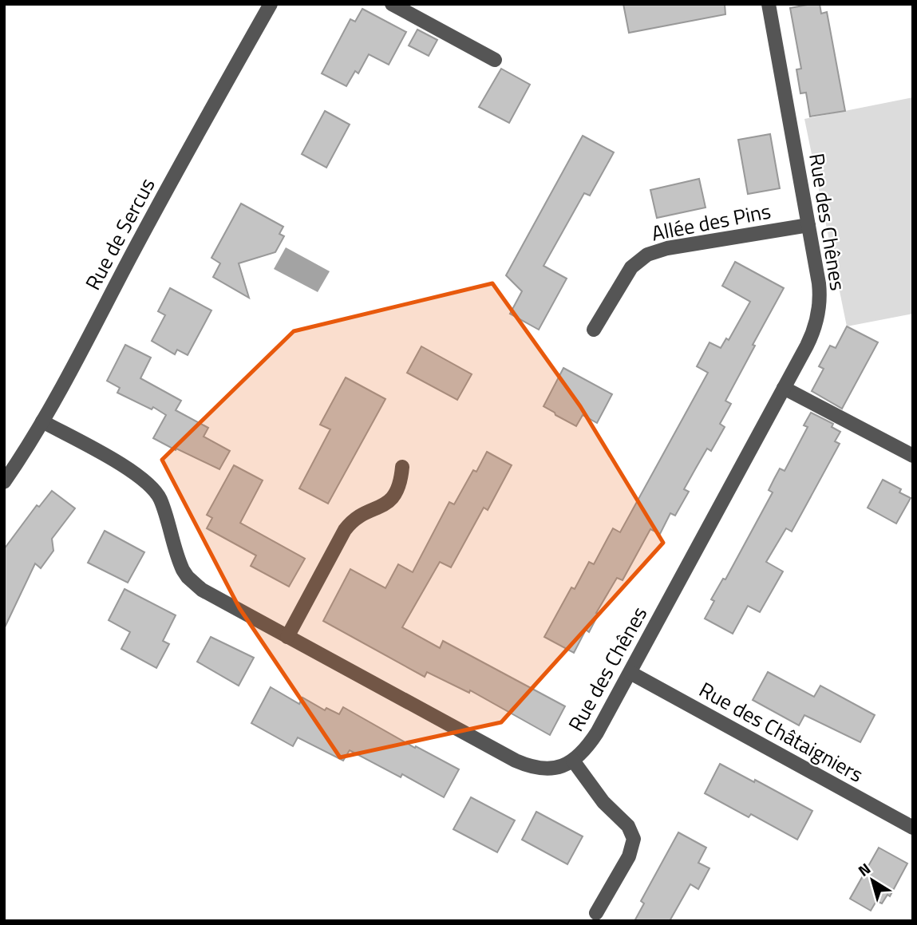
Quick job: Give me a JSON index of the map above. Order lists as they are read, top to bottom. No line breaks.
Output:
{"streets":{"street":["Allée des Pins","Rue des Chênes","Rue de Sercus","Rue des Châtaigniers"]},"crossings":[["Allée des Pins","Rue des Chênes"],["Rue des Chênes","Rue de Sercus"],["Rue des Chênes","Rue des Châtaigniers"]],"north":"top left"}
